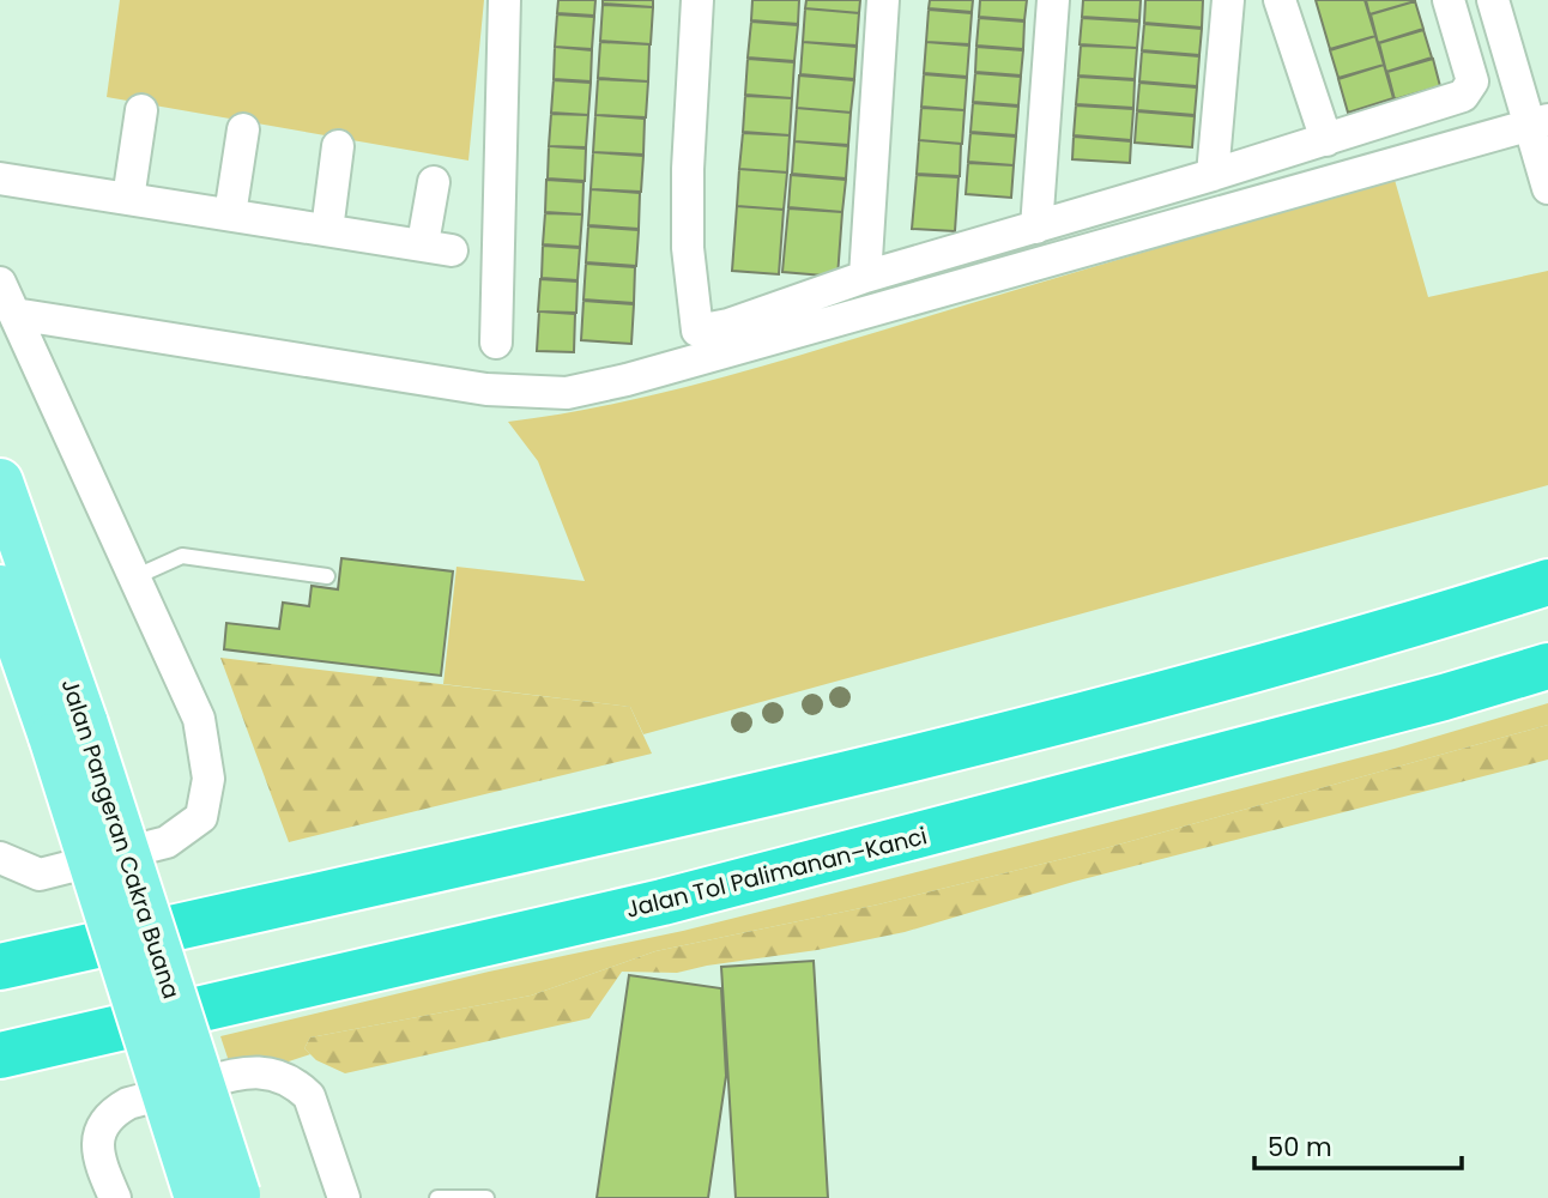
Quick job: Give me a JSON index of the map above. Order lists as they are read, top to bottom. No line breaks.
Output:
{"streets":{"highway":["Jalan Tol Palimanan–Kanci"],"main road":["Jalan Pangeran Cakra Buana"]},"scale_bar":"50 m"}
